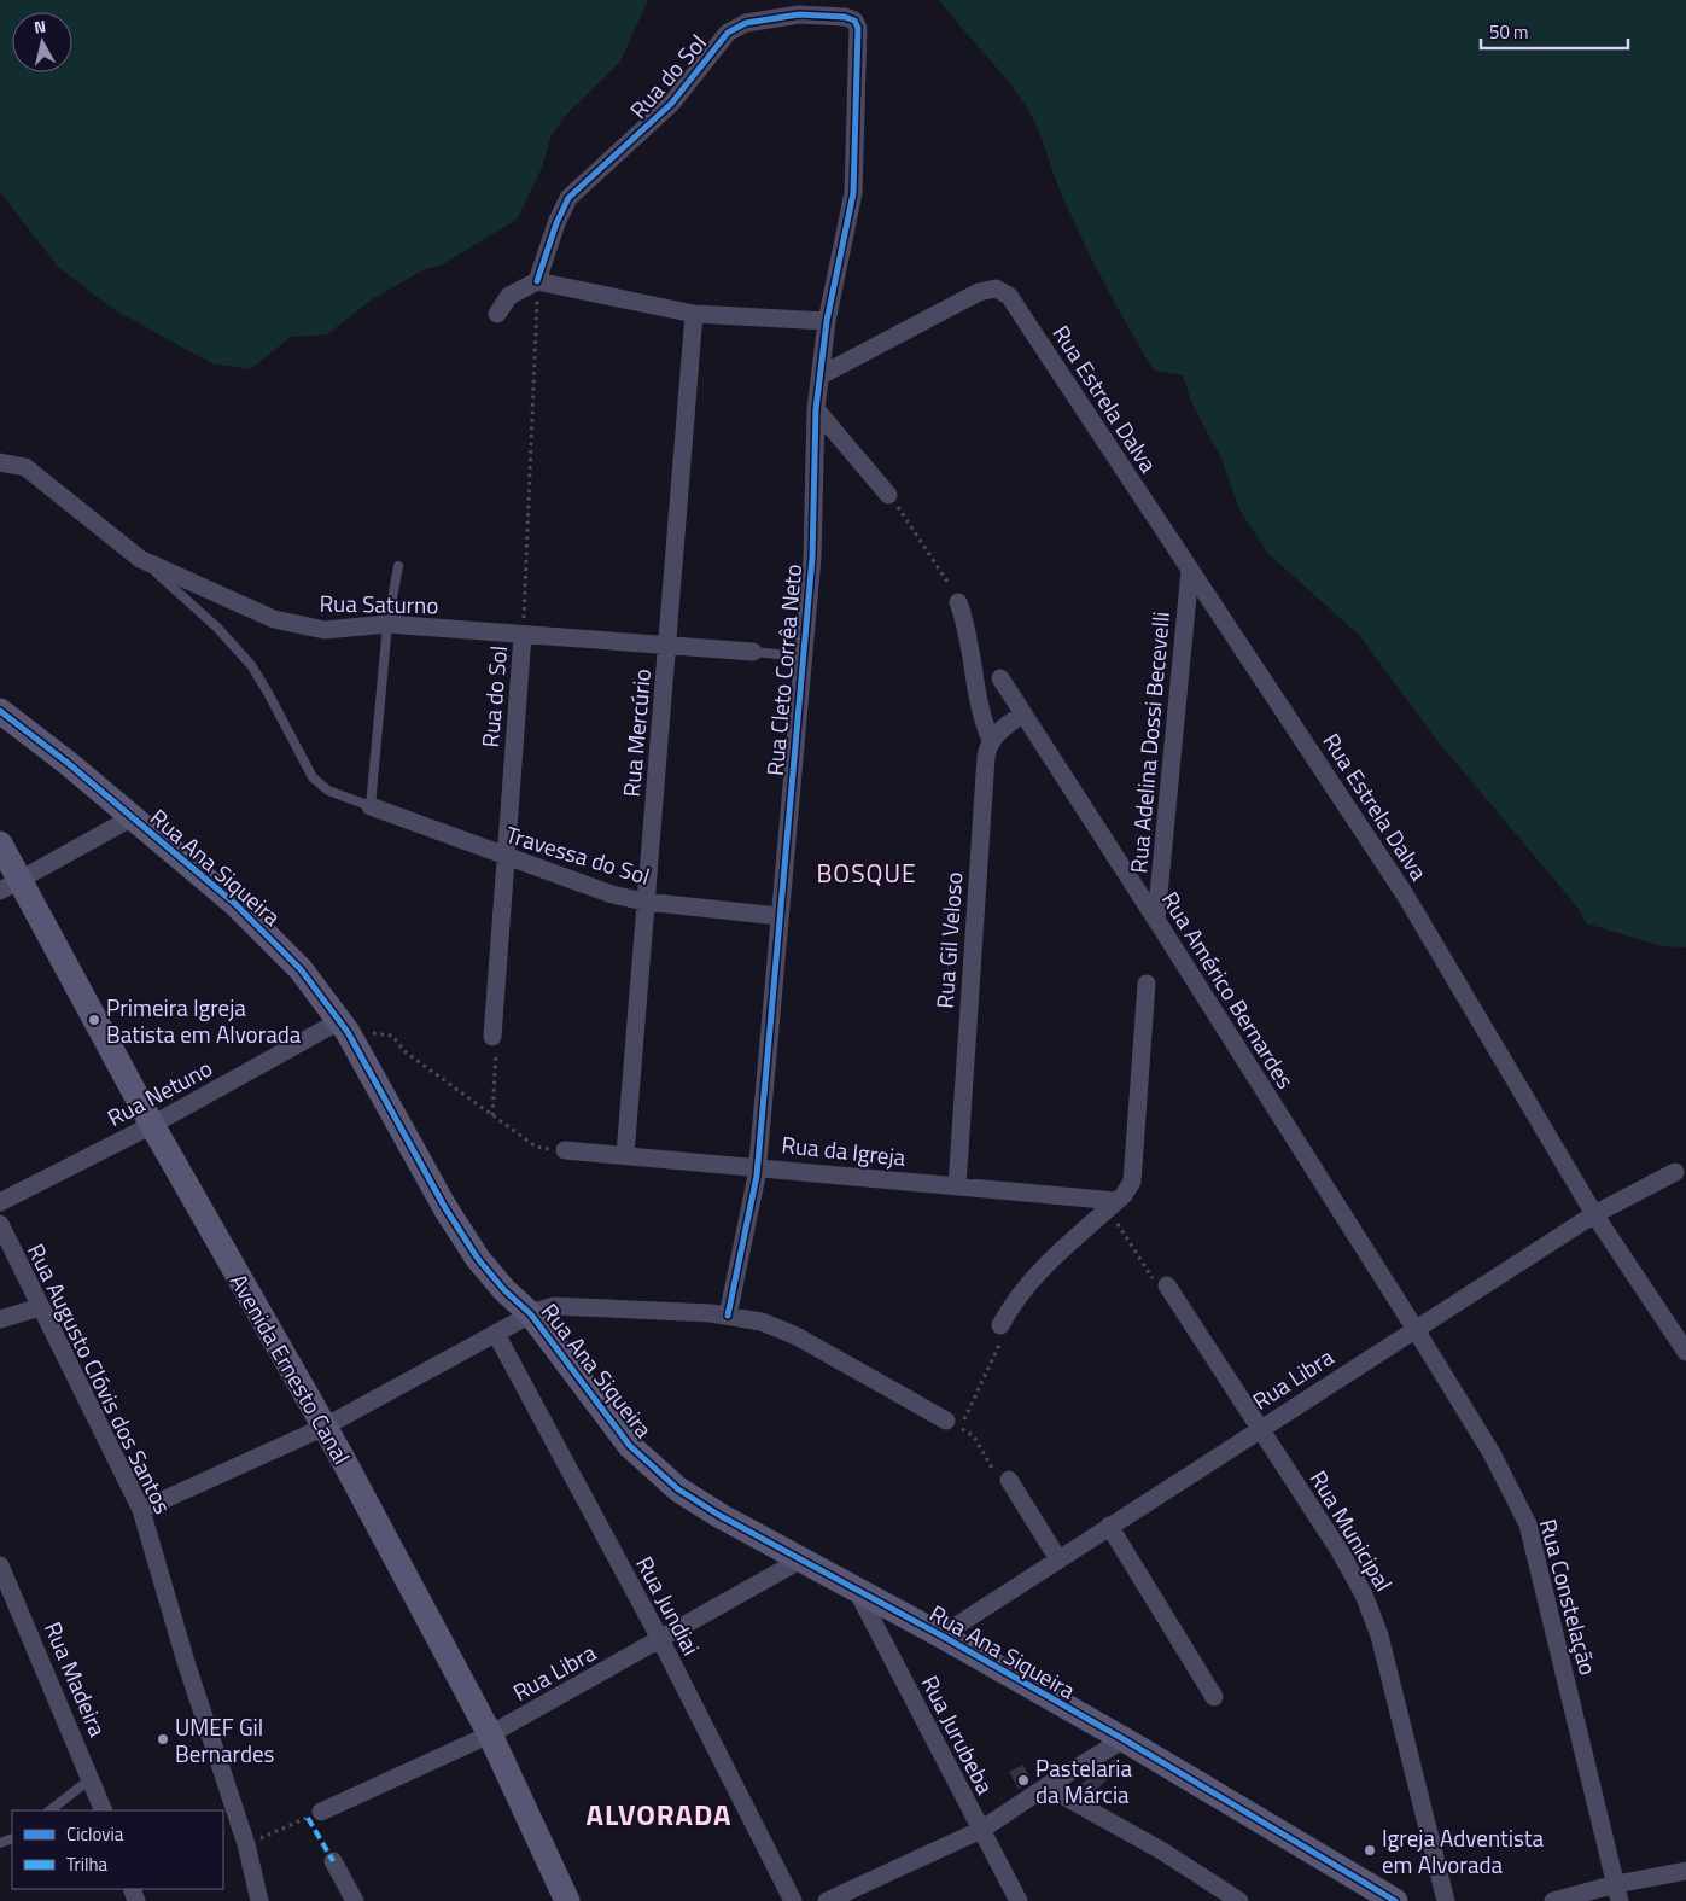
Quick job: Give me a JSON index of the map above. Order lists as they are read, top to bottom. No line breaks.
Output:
{"streets":{"street":["Rua do Sol","Rua Estrela Dalva","Rua Saturno","Rua Cleto Corrêa Neto","Rua Mercúrio","Rua Adelina Dossi Becevelli","Travessa do Sol","Rua Ana Siqueira","Rua Gil Veloso","Rua Américo Bernardes","Rua Netuno","Rua da Igreja","Avenida Ernesto Canal","Rua Augusto Clóvis dos Santos","Rua Libra","Rua Municipal","Rua Constelação","Rua Jundiai","Rua Madeira","Rua Jurubeba"]},"crossings":[["Rua do Sol","Rua Saturno"],["Rua do Sol","Rua Cleto Corrêa Neto"],["Rua do Sol","Travessa do Sol"],["Rua Estrela Dalva","Rua Cleto Corrêa Neto"],["Rua Estrela Dalva","Rua Adelina Dossi Becevelli"],["Rua Estrela Dalva","Rua Libra"],["Rua Saturno","Rua Cleto Corrêa Neto"],["Rua Saturno","Rua Mercúrio"],["Rua Saturno","Travessa do Sol"],["Rua Cleto Corrêa Neto","Travessa do Sol"],["Rua Cleto Corrêa Neto","Rua da Igreja"],["Rua Mercúrio","Travessa do Sol"],["Rua Mercúrio","Rua da Igreja"],["Rua Adelina Dossi Becevelli","Rua Américo Bernardes"],["Rua Ana Siqueira","Rua Netuno"],["Rua Ana Siqueira","Rua Libra"],["Rua Ana Siqueira","Rua Jurubeba"],["Rua Gil Veloso","Rua da Igreja"],["Rua Américo Bernardes","Rua Libra"],["Rua Américo Bernardes","Rua Constelação"],["Rua Netuno","Avenida Ernesto Canal"],["Avenida Ernesto Canal","Rua Libra"],["Rua Libra","Rua Municipal"],["Rua Libra","Rua Constelação"],["Rua Libra","Rua Jundiai"]],"districts":["BOSQUE","ALVORADA"],"places":["Primeira Igreja Batista em Alvorada","UMEF Gil Bernardes","Pastelaria da Márcia","Igreja Adventista em Alvorada"],"legend":["Ciclovia","Trilha"],"scale_bar":"50 m","north":"top"}
